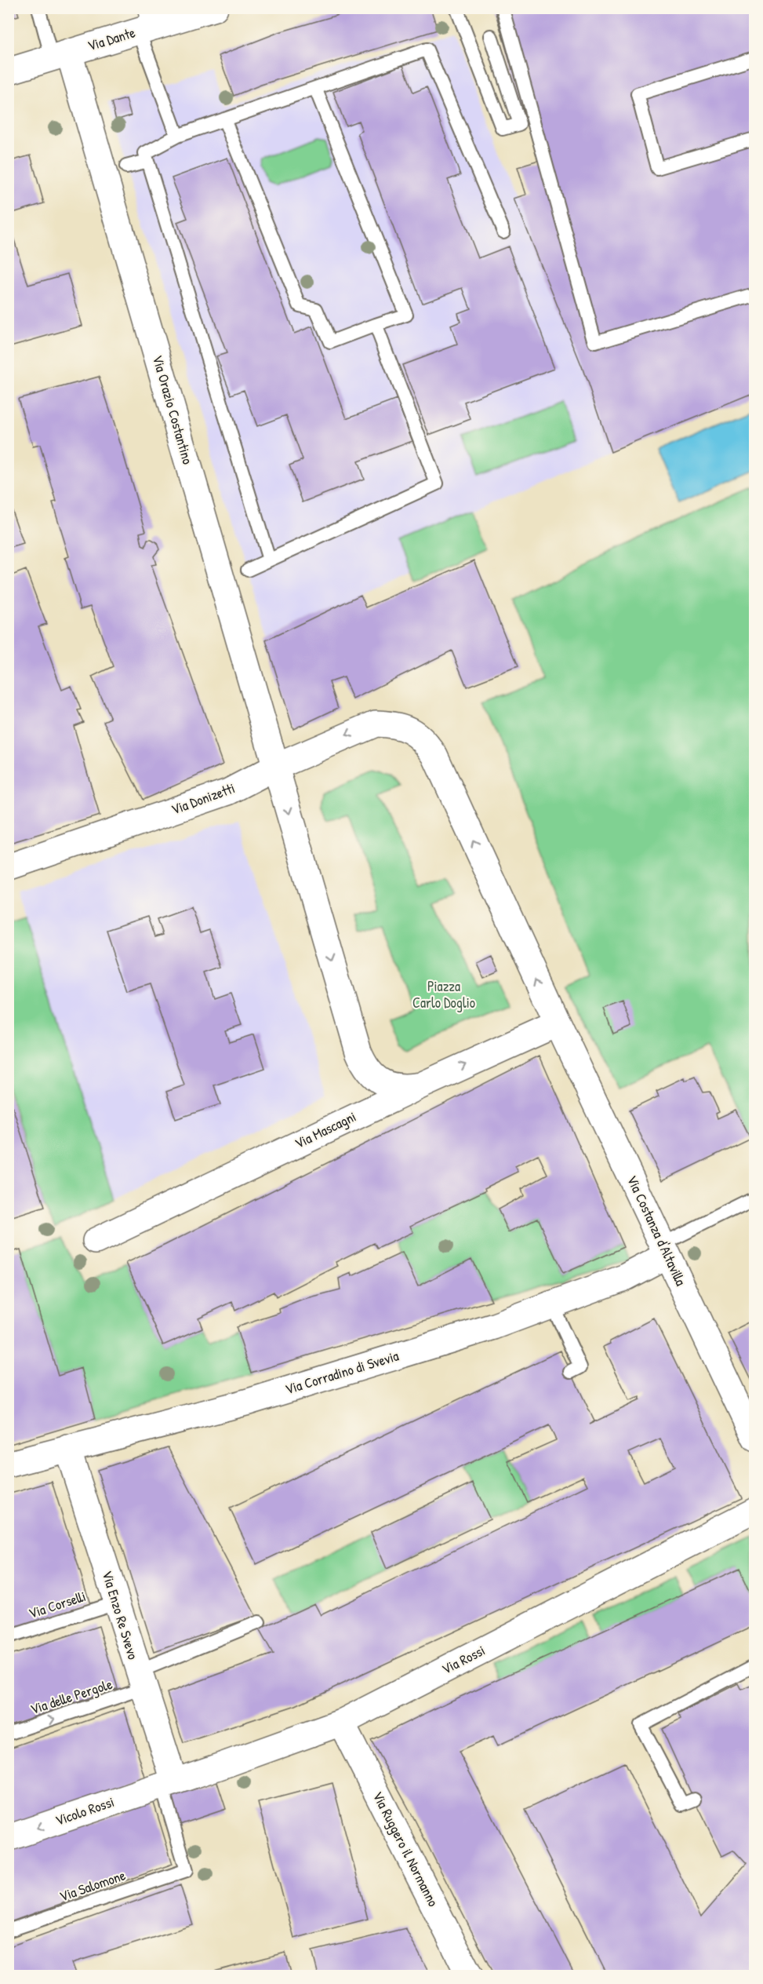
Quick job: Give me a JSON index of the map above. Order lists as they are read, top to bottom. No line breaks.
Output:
{"streets":{"street":["Via Dante","Via Orazio Costantino","Via Donizetti","Via Mascagni","Via Costanza d'Altavilla","Via Corradino di Svevia","Via Enzo Re Svevo","Via Rossi","Vicolo Rossi","Via Ruggero il Normanno"],"lane":["Via Corselli","Via delle Pergole","Via Salomone"]},"crossings":[["Via Dante","Via Orazio Costantino"],["Via Orazio Costantino","Via Donizetti"],["Via Orazio Costantino","Via Mascagni"],["Via Donizetti","Via Costanza d'Altavilla"],["Via Mascagni","Via Costanza d'Altavilla"],["Via Costanza d'Altavilla","Via Corradino di Svevia"],["Via Corradino di Svevia","Via Enzo Re Svevo"],["Via Corselli","Via Enzo Re Svevo"],["Via Enzo Re Svevo","Via Rossi"],["Via Enzo Re Svevo","Via delle Pergole"],["Via Enzo Re Svevo","Vicolo Rossi"],["Via Enzo Re Svevo","Via Salomone"],["Via Rossi","Vicolo Rossi"],["Via Rossi","Via Ruggero il Normanno"]],"one_way":["Via Costanza d'Altavilla","Via delle Pergole","Vicolo Rossi"],"parks":["Piazza Carlo Doglio"]}
